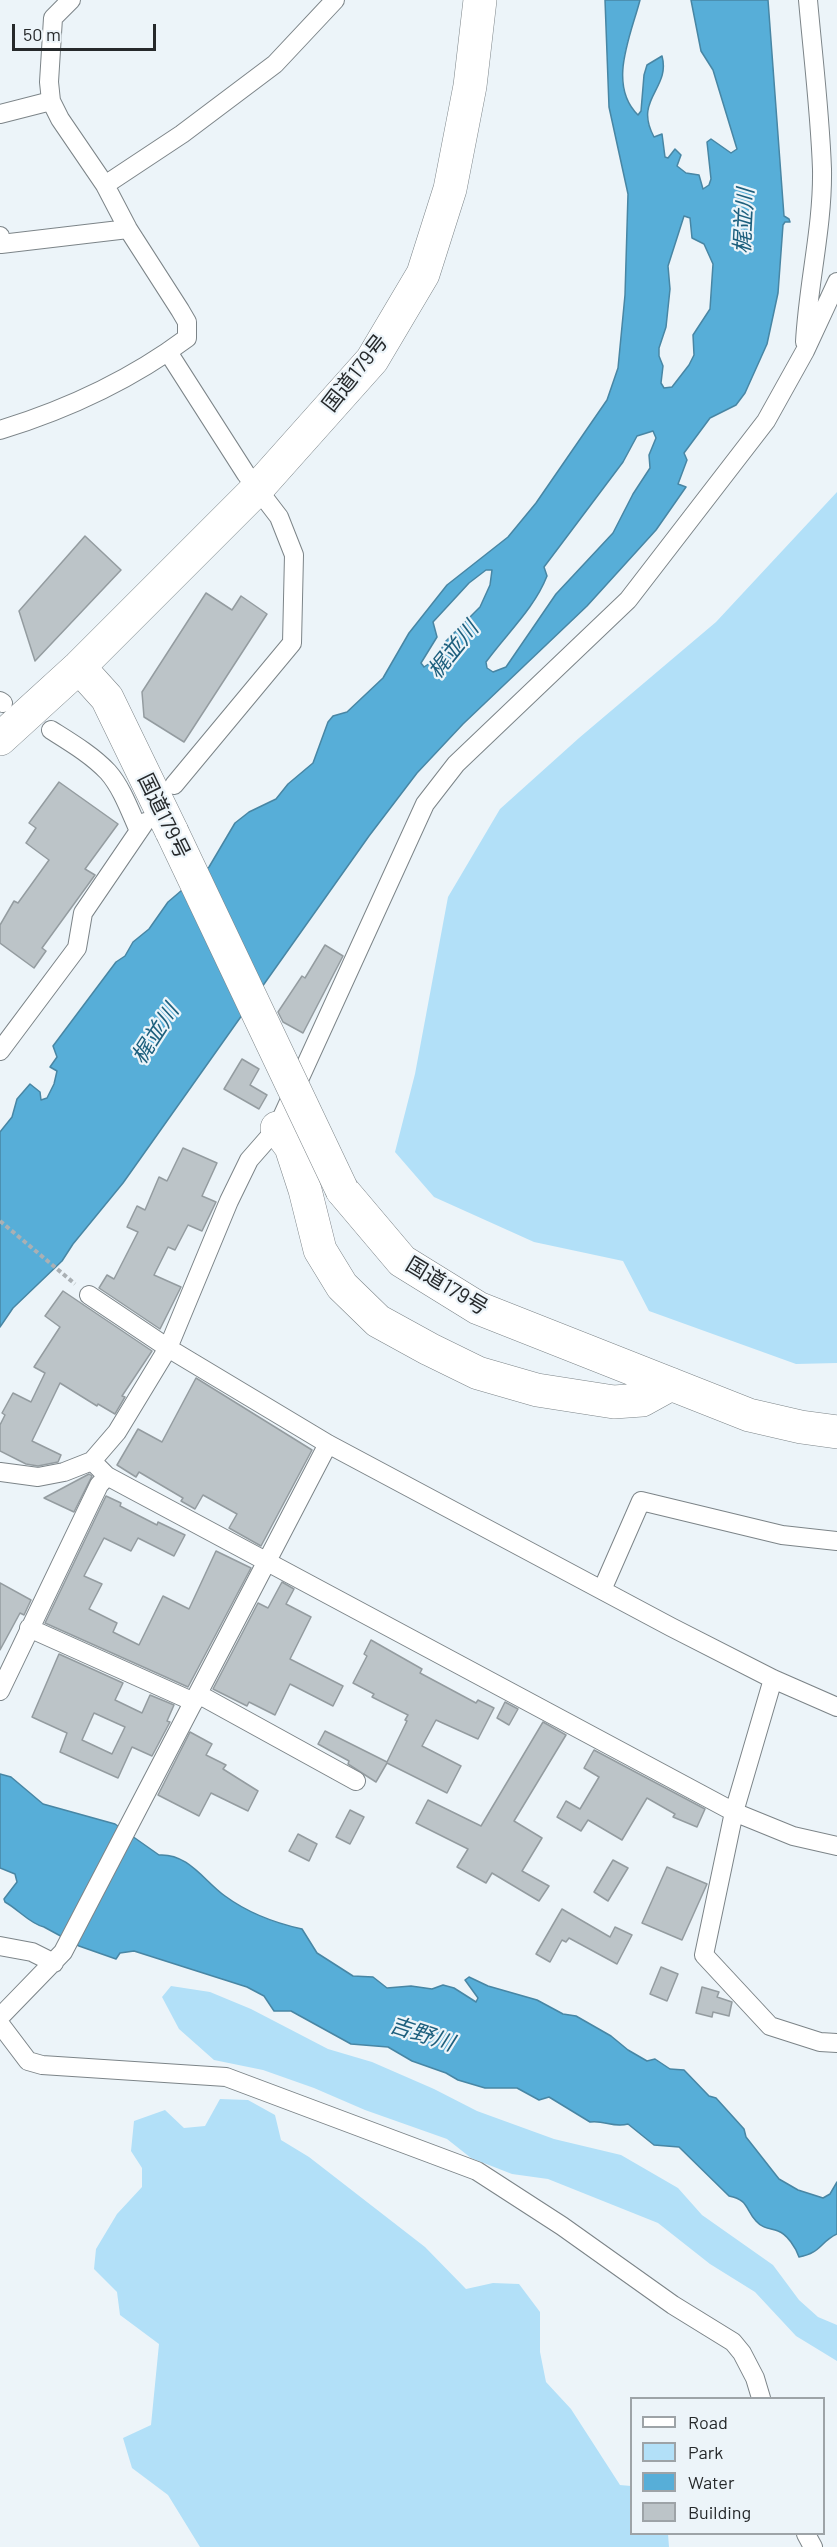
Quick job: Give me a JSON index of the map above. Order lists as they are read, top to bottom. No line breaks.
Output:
{"streets":{"highway":["国道179号"]},"water":["梶並川","吉野川"],"legend":["Road","Park","Water","Building"],"scale_bar":"50 m"}
